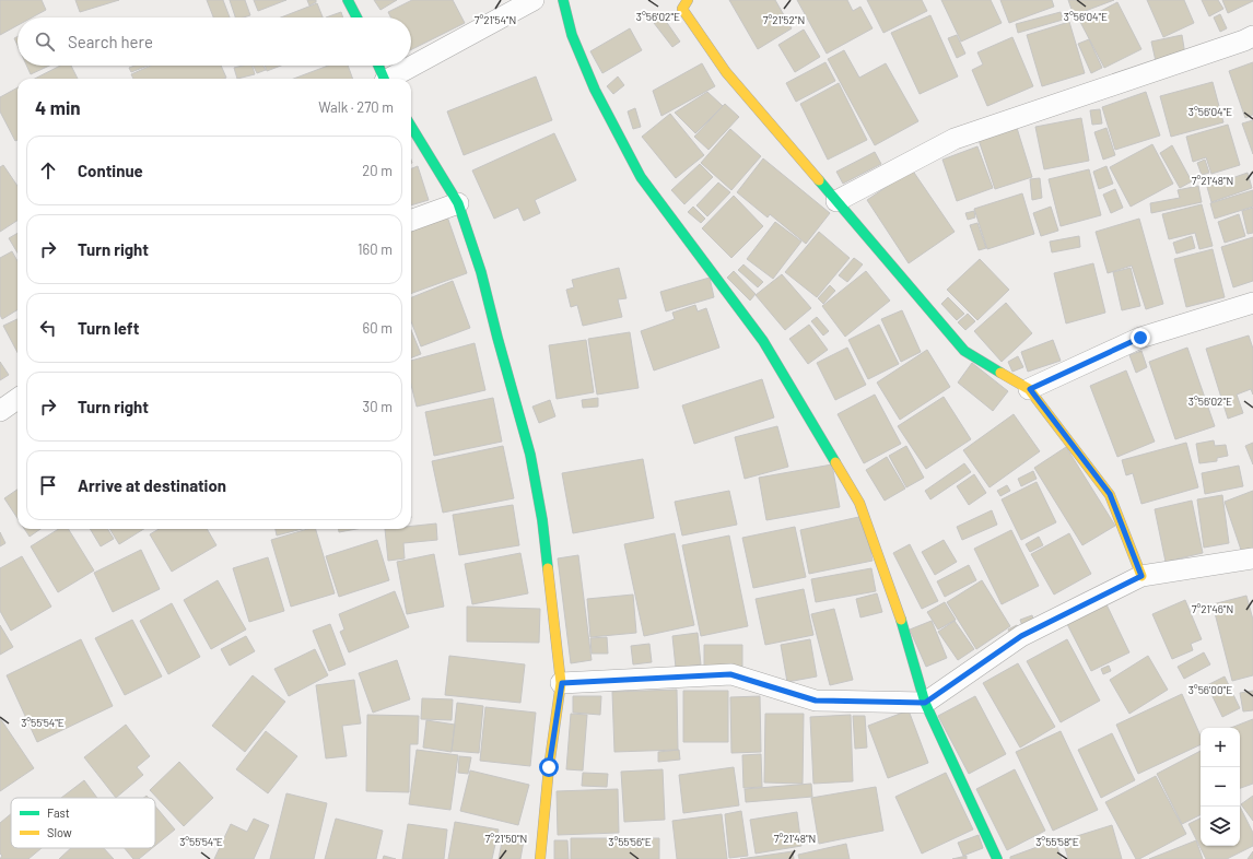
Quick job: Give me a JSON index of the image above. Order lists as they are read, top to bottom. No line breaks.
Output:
{"legend":["Fast","Slow"],"page":{"search":"Search here","heading":["4 min","Walk · 270 m"],"list":[["Continue","20 m"],["Turn right","160 m"],["Turn left","60 m"],["Turn right","30 m"],"Arrive at destination"],"map_buttons":["+","−"]},"coordinates":["3°56'02\"E","3°56'04\"E","7°21'54\"N","7°21'52\"N","7°21'48\"N","7°21'46\"N","3°56'00\"E","3°55'54\"E","7°21'50\"N","3°55'56\"E","3°55'58\"E"]}
